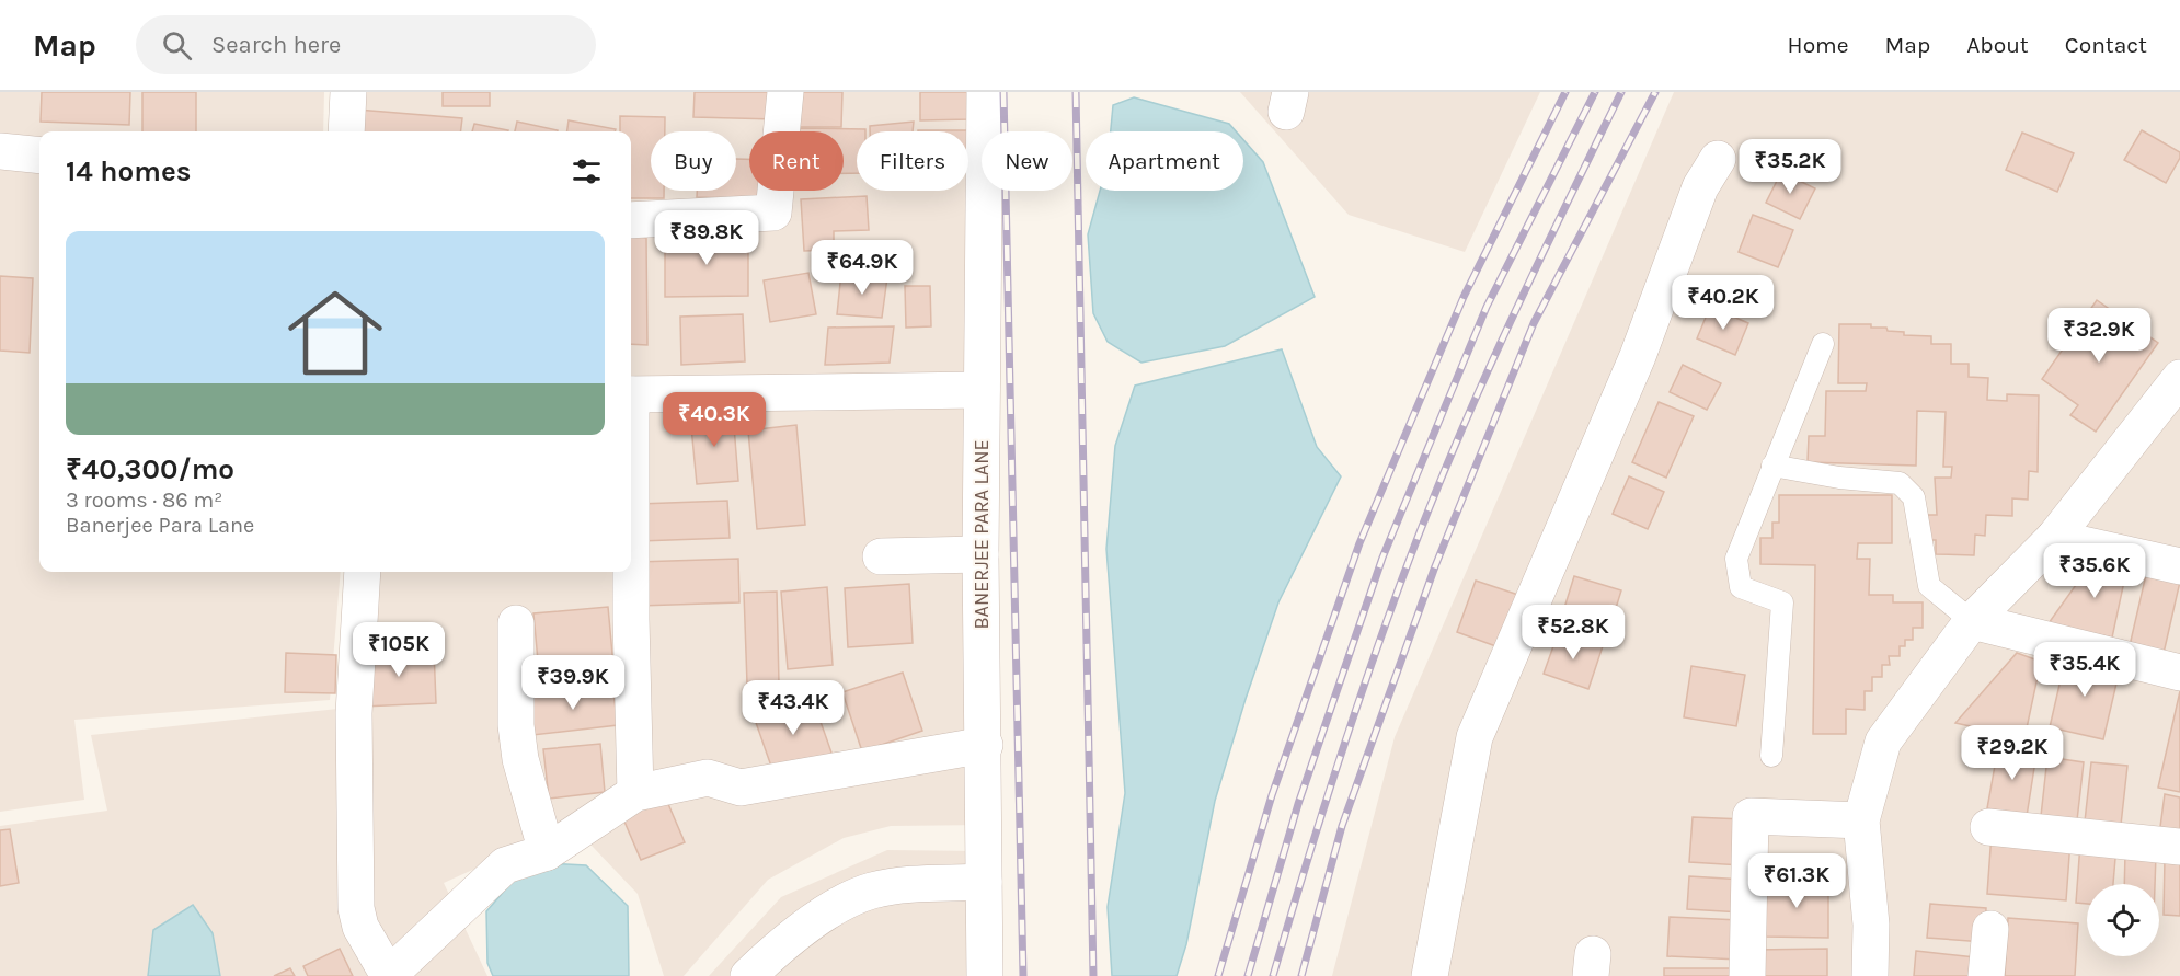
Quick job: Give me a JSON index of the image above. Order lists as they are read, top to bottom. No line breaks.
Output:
{"streets":{"street":["BANERJEE PARA LANE"]},"page":{"header":"Map","search":"Search here","nav":["Home","Map","About","Contact"],"chip":["Buy","Rent","Filters","New","Apartment"],"heading":"14 homes","price":["₹35.2K","₹89.8K","₹64.9K","₹40.2K","₹32.9K","₹40.3K","₹35.6K","₹52.8K","₹105K","₹35.4K","₹39.9K","₹43.4K","₹29.2K","₹61.3K"],"list":[{"name":"₹40,300/mo","note":"3 rooms · 86 m² · Banerjee Para Lane"}]}}
